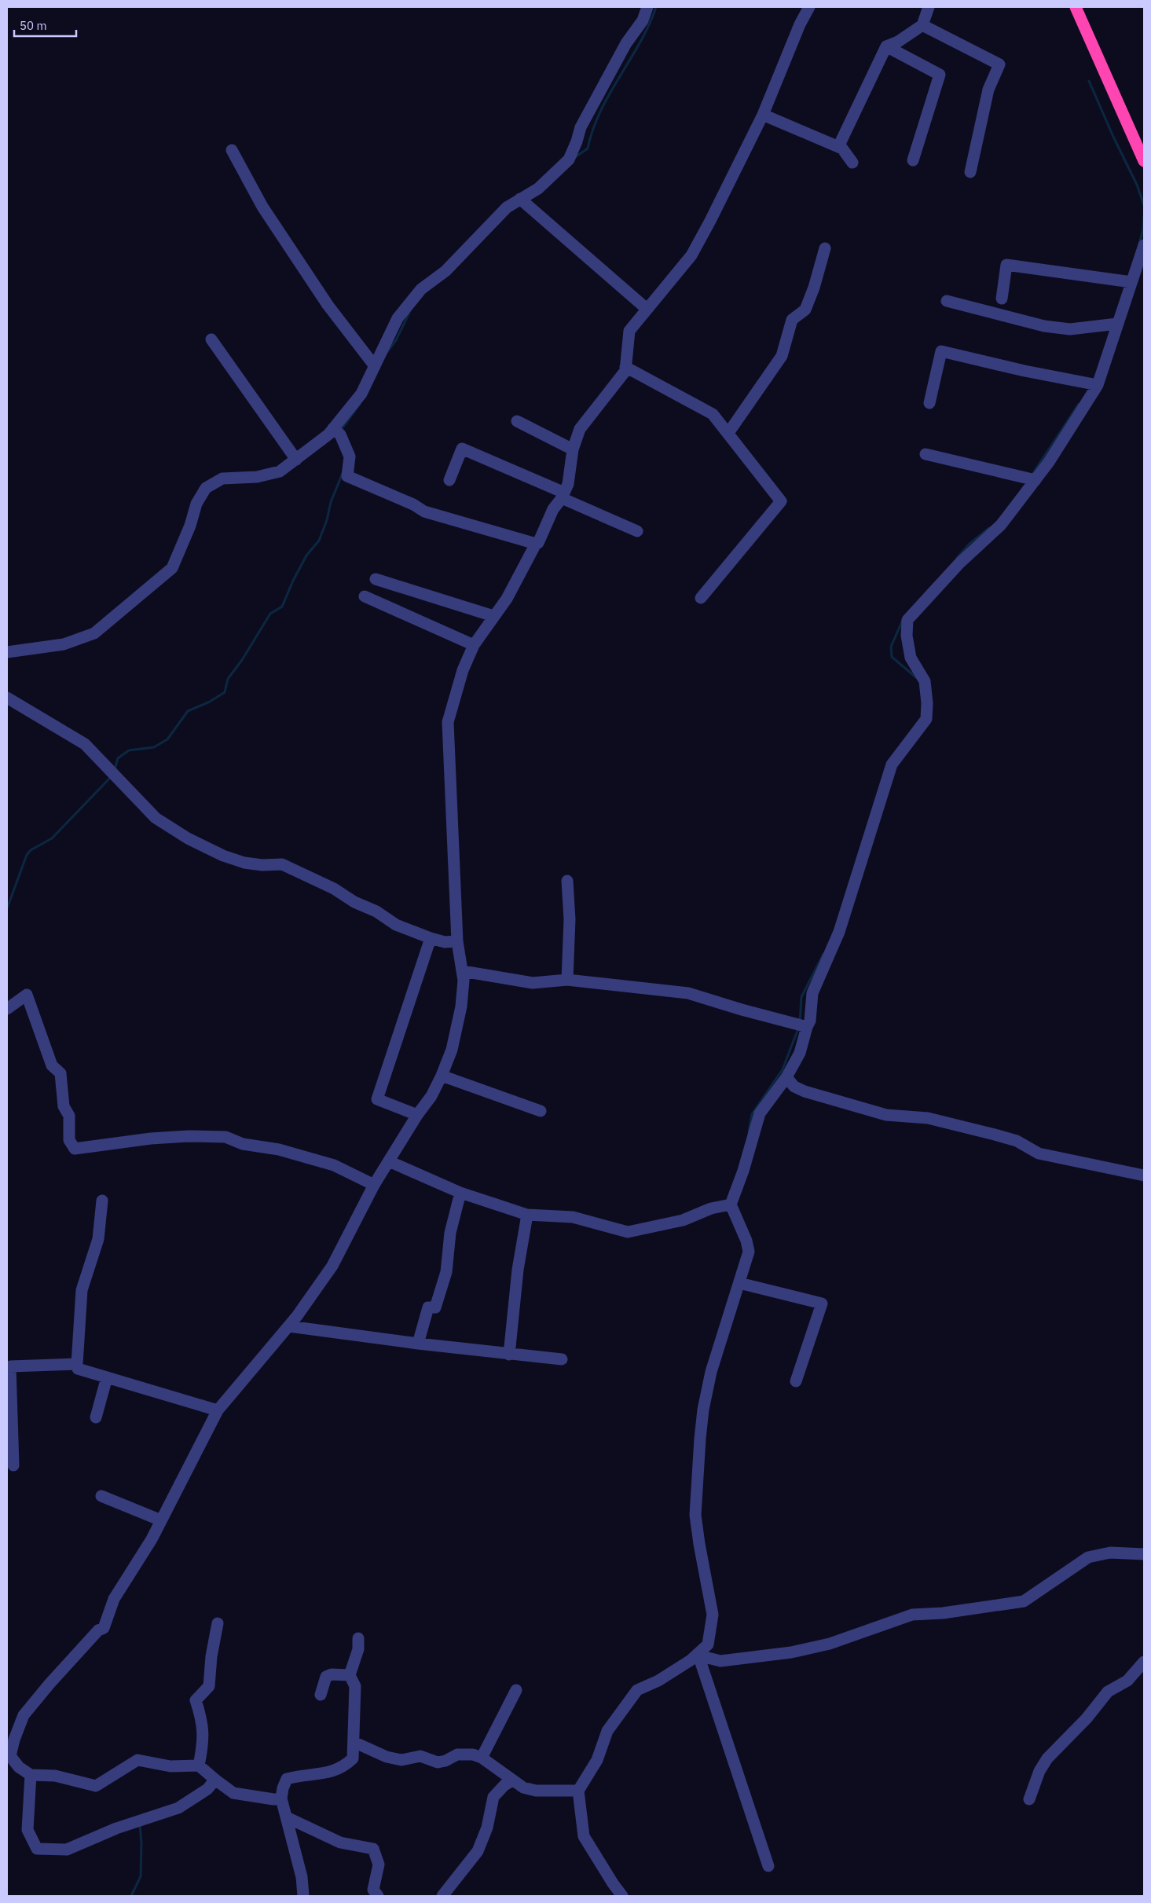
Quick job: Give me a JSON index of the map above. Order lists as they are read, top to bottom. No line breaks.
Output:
{"scale_bar":"50 m"}
